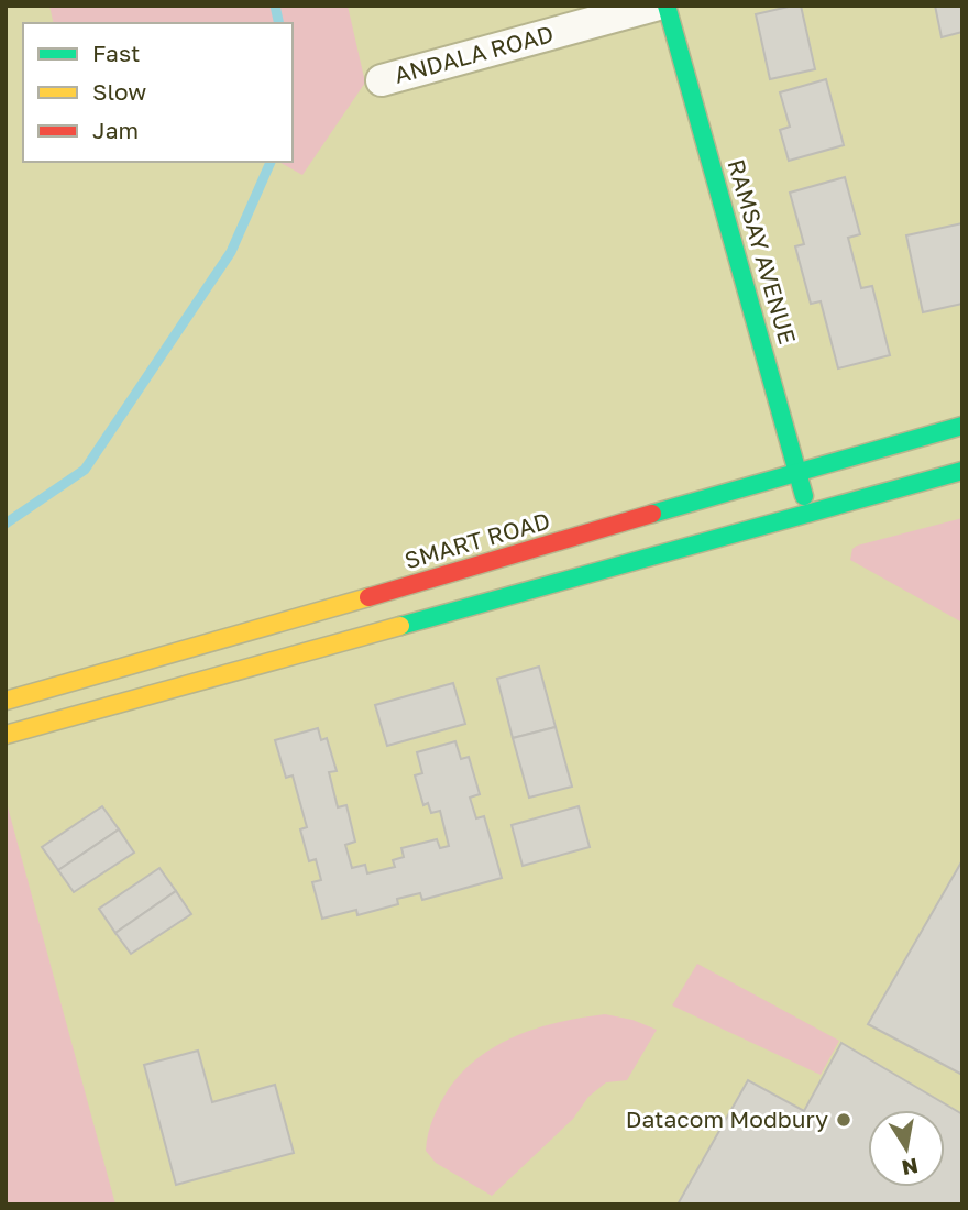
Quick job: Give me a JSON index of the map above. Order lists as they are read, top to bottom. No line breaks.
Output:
{"streets":{"main road":["RAMSAY AVENUE","SMART ROAD"],"street":["ANDALA ROAD"]},"crossings":[["RAMSAY AVENUE","SMART ROAD"]],"places":["Datacom Modbury"],"legend":["Fast","Slow","Jam"],"north":"bottom"}
